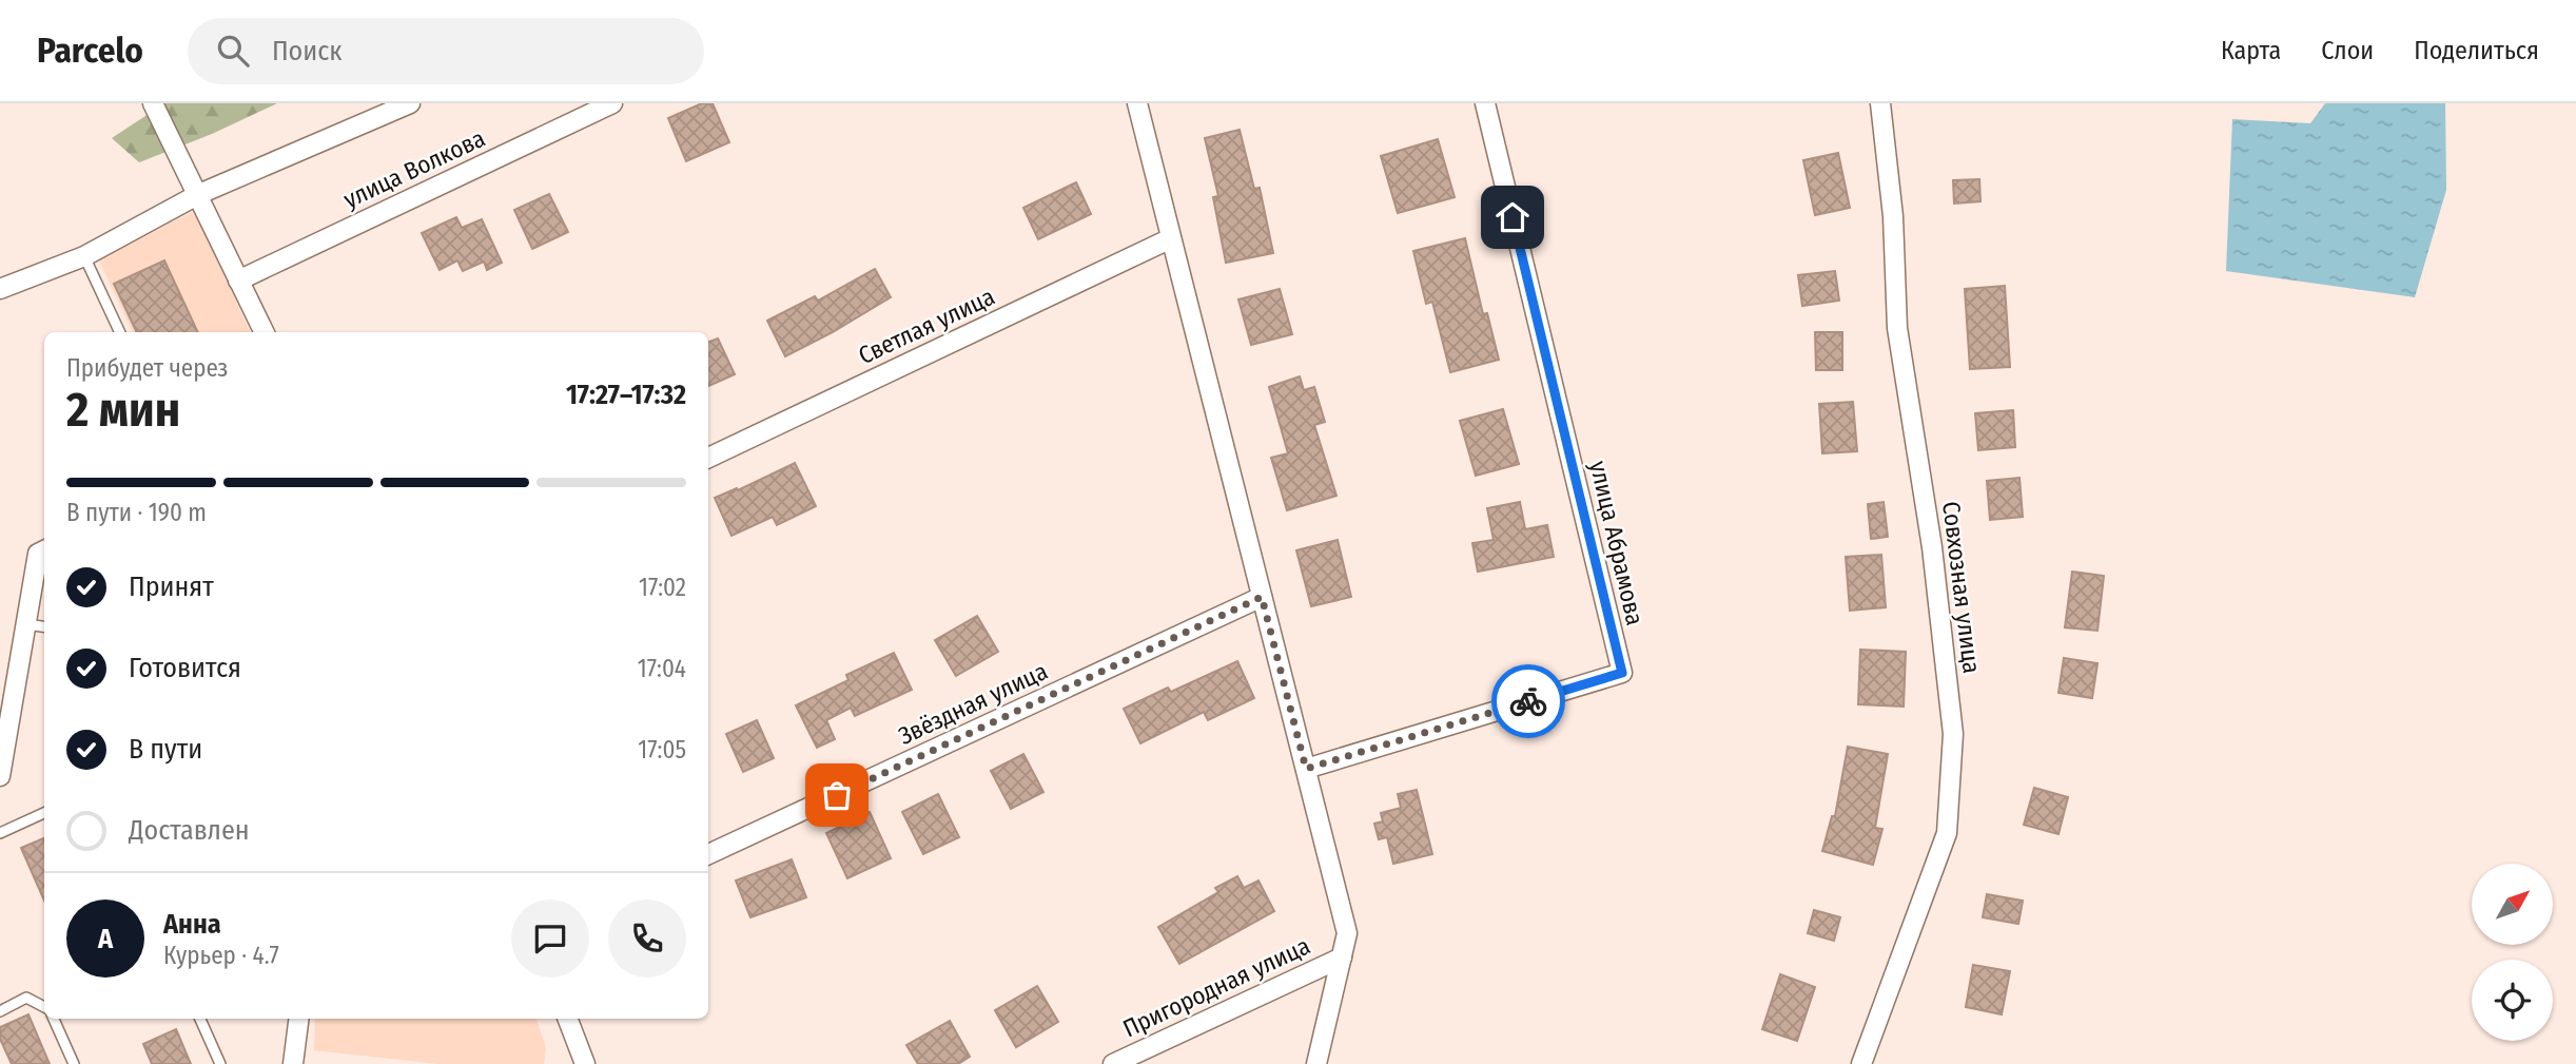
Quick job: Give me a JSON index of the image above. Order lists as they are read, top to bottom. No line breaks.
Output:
{"streets":{"street":["улица Волкова","Светлая улица","улица Абрамова","Совхозная улица","Звёздная улица","Пригородная улица"]},"north":"top right","page":{"header":"Parcelo","search":"Поиск","nav":["Карта","Слои","Поделиться"],"heading":["2 мин","Прибудет через","17:27–17:32"],"panel":["Анна","Курьер · 4.7"],"bar":"В пути · 190 m","list":[["Принят","17:02"],["Готовится","17:04"],["В пути","17:05"],"Доставлен"],"round":"А"}}
